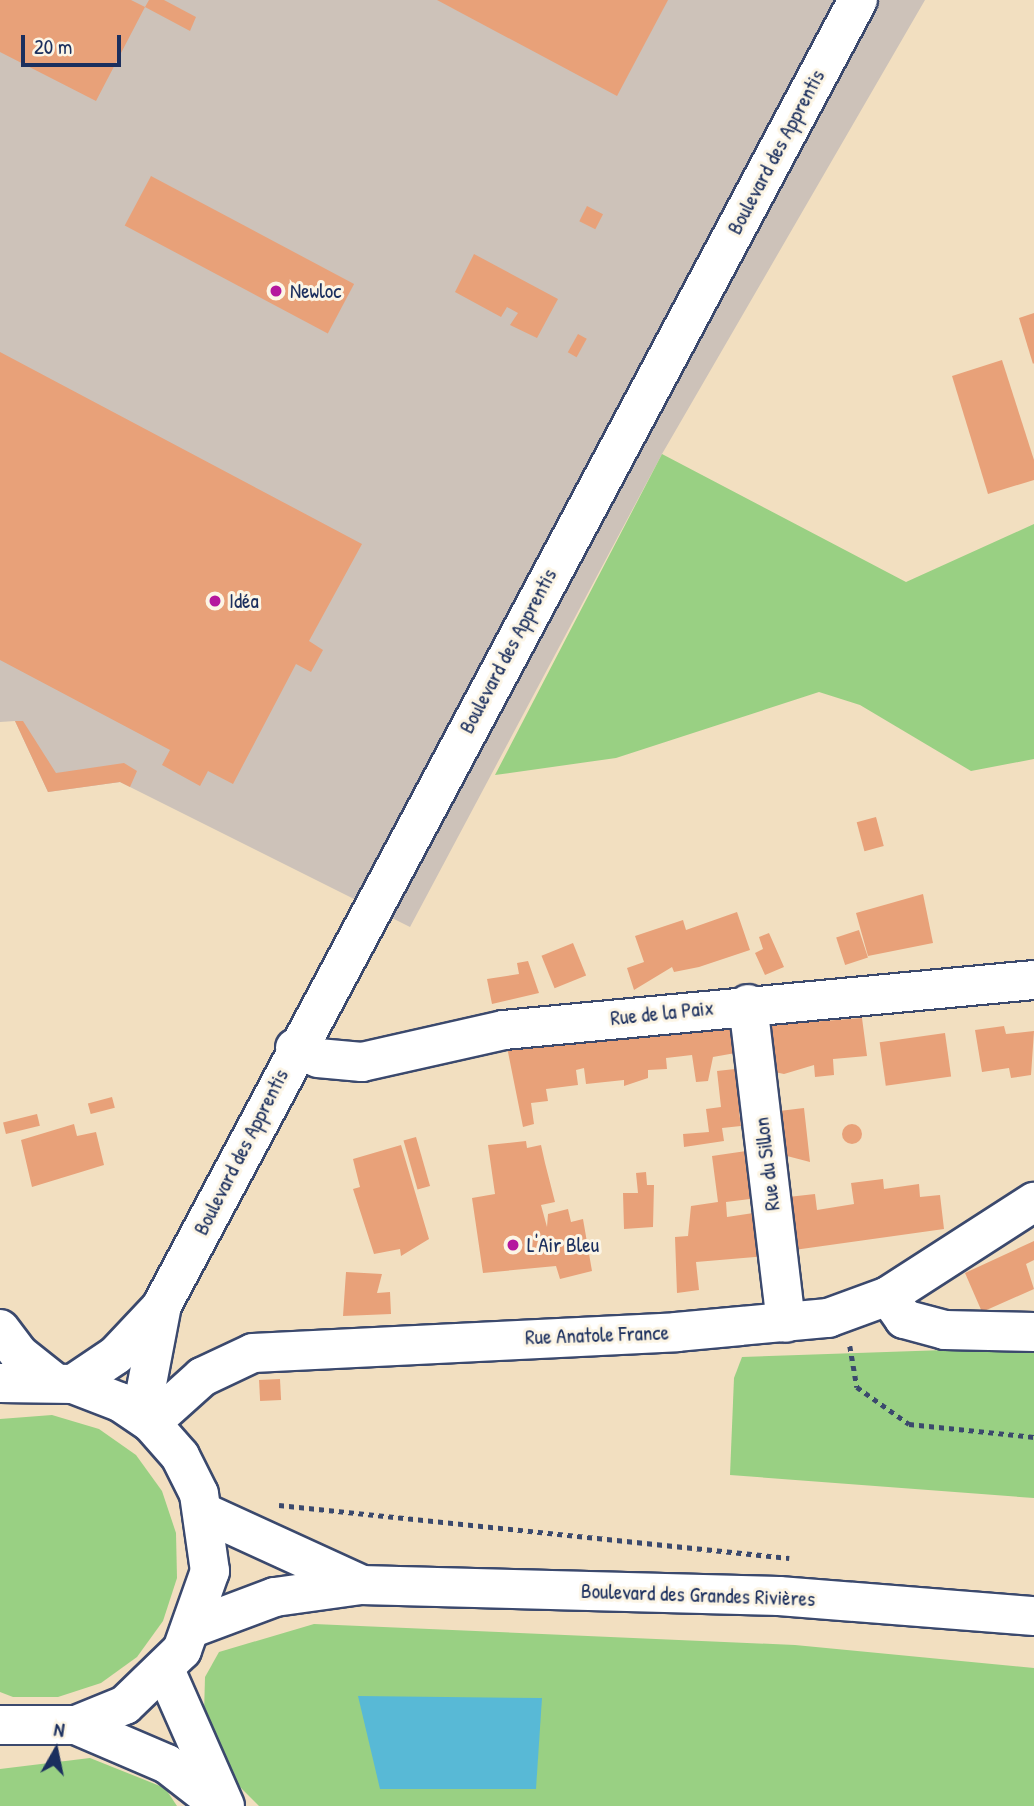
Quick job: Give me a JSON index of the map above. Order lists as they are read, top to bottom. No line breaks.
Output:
{"streets":{"main road":["Boulevard des Apprentis","Rue de la Paix","Rue du Sillon","Rue Anatole France","Boulevard des Grandes Rivières"]},"crossings":[["Boulevard des Apprentis","Rue de la Paix"],["Boulevard des Apprentis","Rue Anatole France"],["Rue de la Paix","Rue du Sillon"],["Rue du Sillon","Rue Anatole France"]],"places":["Newloc","Idéa","L'Air Bleu"],"scale_bar":"20 m","north":"top"}
